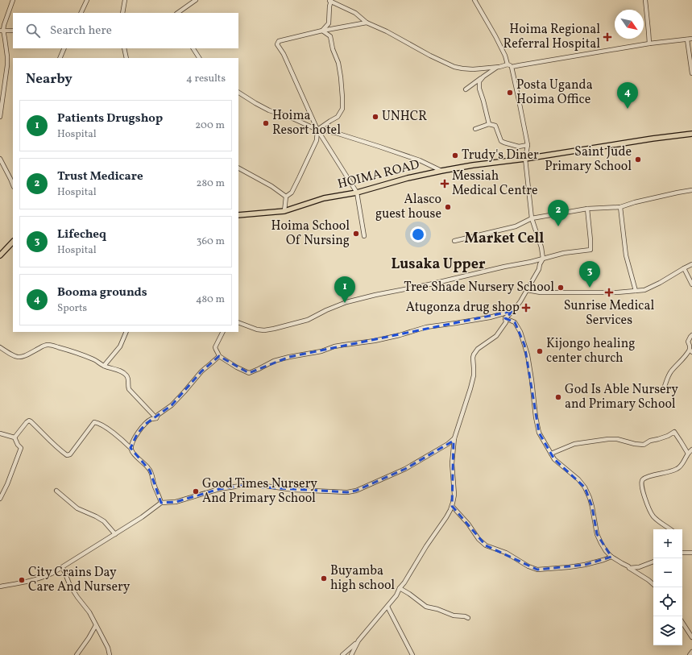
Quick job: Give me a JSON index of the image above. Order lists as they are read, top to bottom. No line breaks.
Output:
{"streets":{"main road":["HOIMA ROAD"]},"districts":["Market Cell","Lusaka Upper"],"places":{"health":["Hoima Regional Referral Hospital","Messiah Medical Centre","Sunrise Medical Services","Atugonza drug shop"],"other":["Posta Uganda Hoima Office","UNHCR","Hoima Resort hotel","Trudy's Diner","Saint Jude Primary School","Alasco guest house","Hoima School Of Nursing","Tree Shade Nursery School","Kijongo healing center church","God Is Able Nursery and Primary School","Good Times Nursery And Primary School","Buyamba high school","City Crains Day Care And Nursery"]},"north":"bottom right","page":{"search":"Search here","heading":["Nearby","4 results"],"pins":["4","2","3","1"],"list":[{"mark":"1","name":"Patients Drugshop","note":"Hospital","value":"200 m"},{"mark":"2","name":"Trust Medicare","note":"Hospital","value":"280 m"},{"mark":"3","name":"Lifecheq","note":"Hospital","value":"360 m"},{"mark":"4","name":"Booma grounds","note":"Sports","value":"480 m"}],"map_buttons":["+","−"]}}
